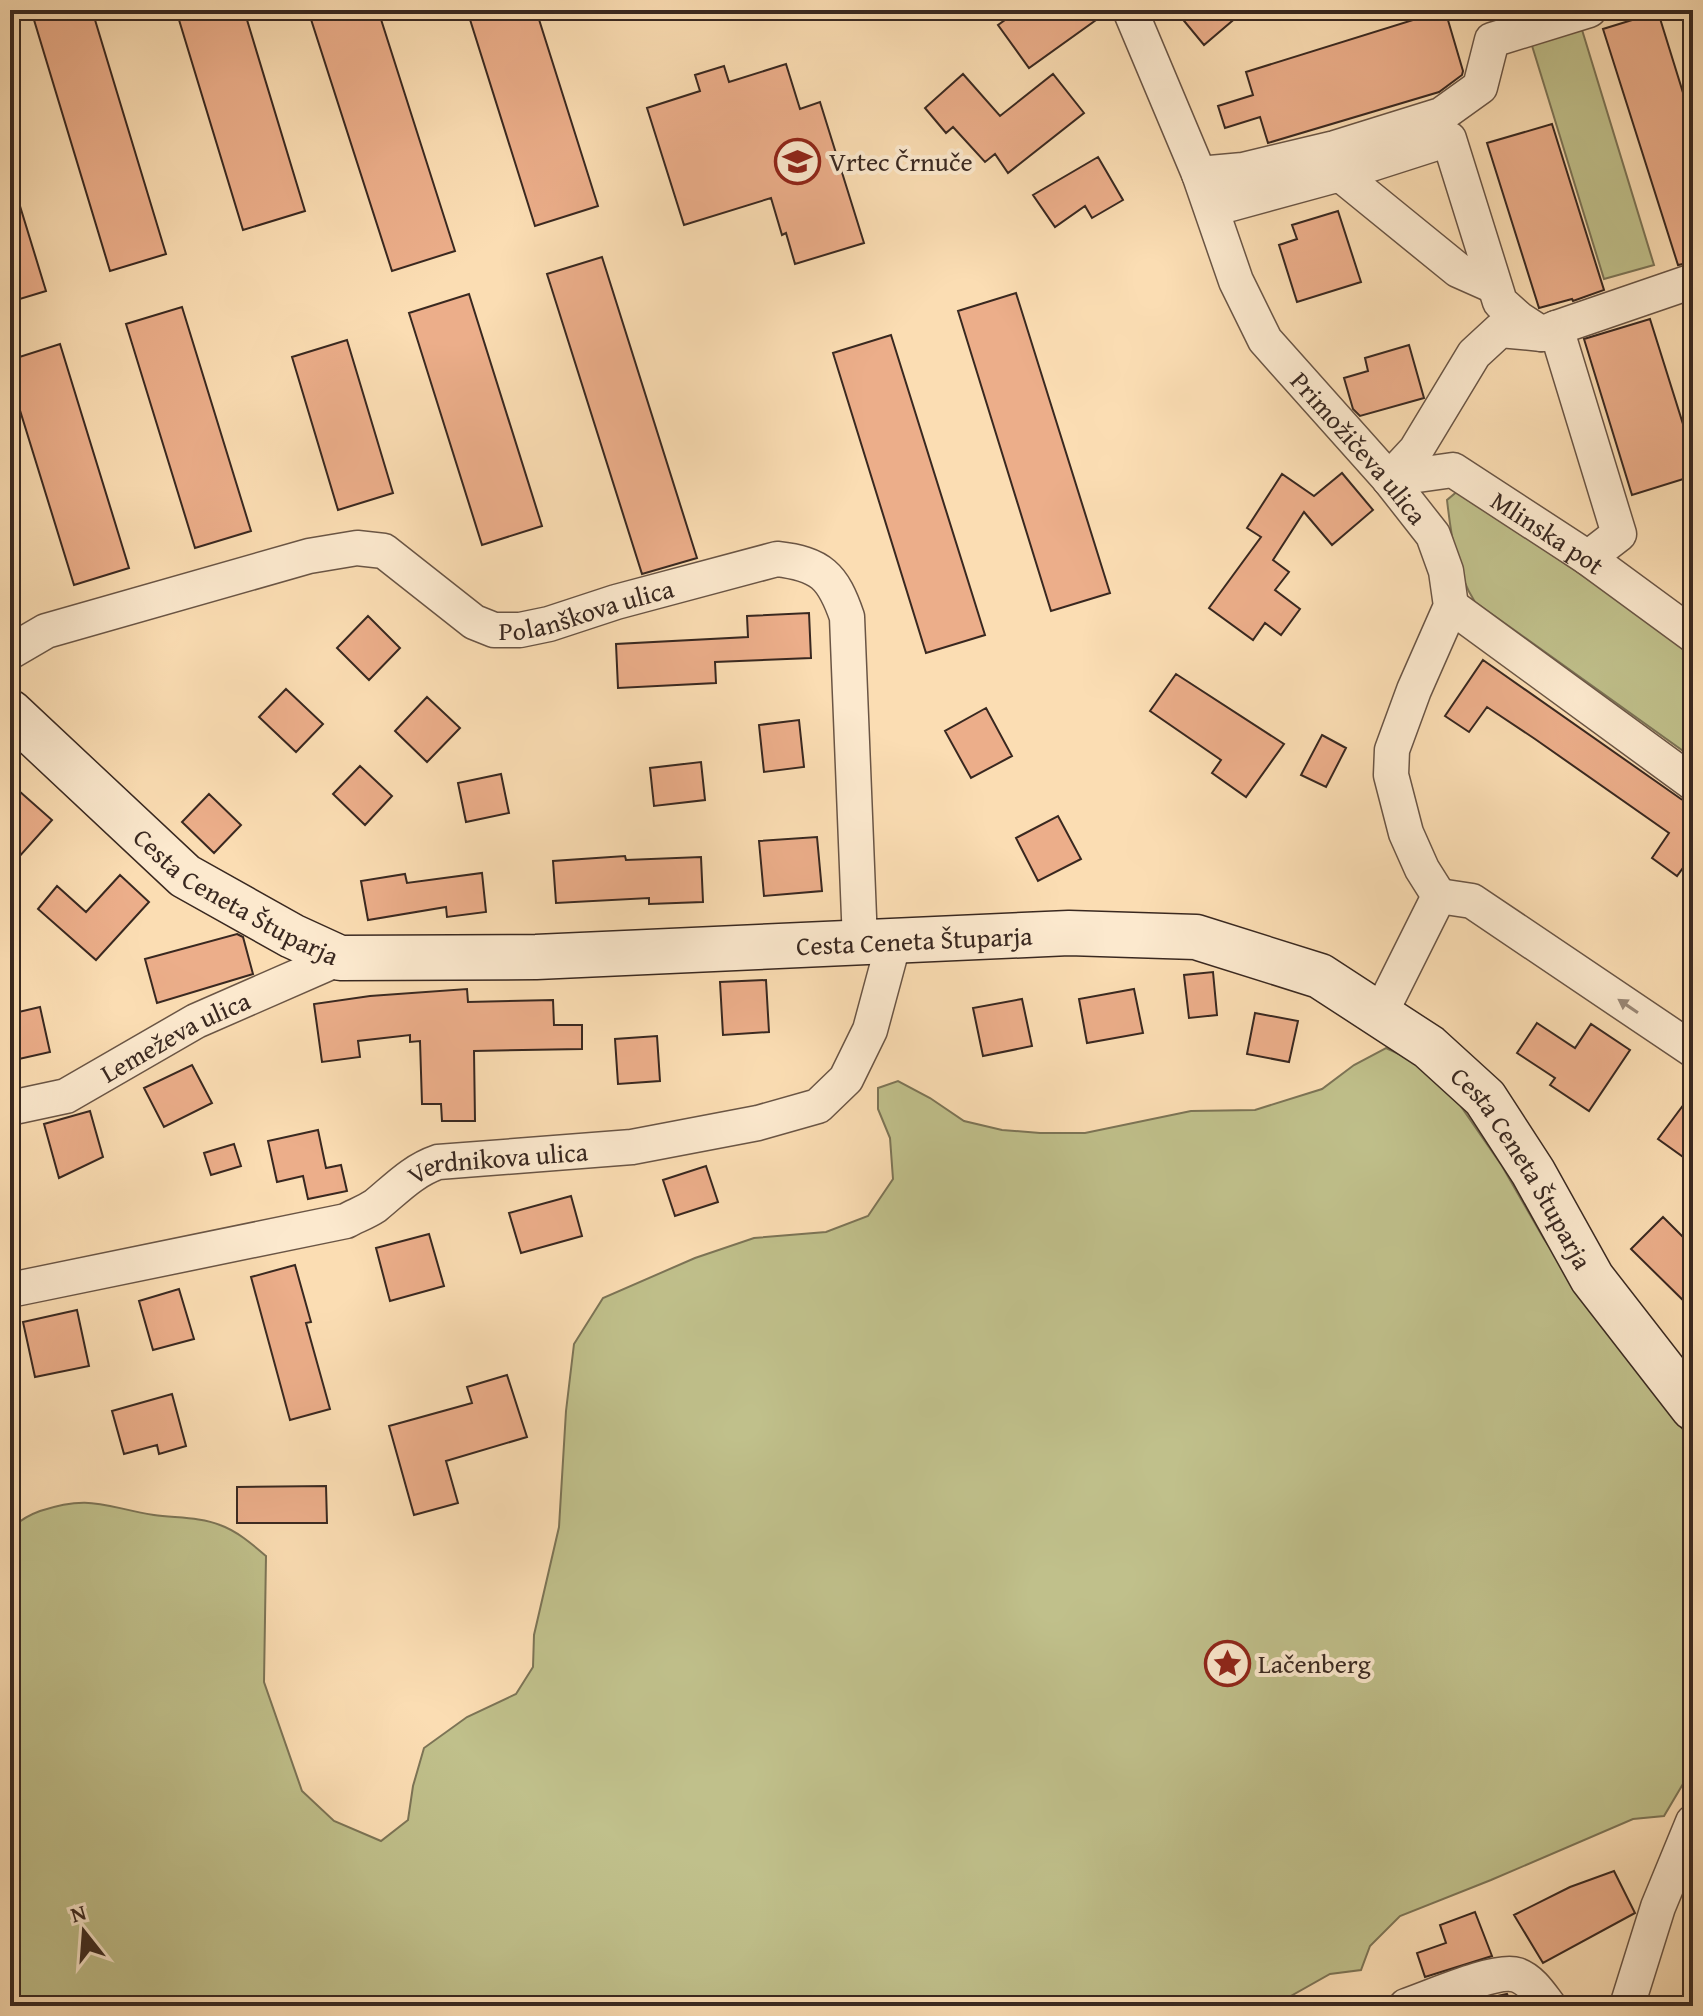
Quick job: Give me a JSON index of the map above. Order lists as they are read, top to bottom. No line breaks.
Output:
{"streets":{"street":["Primožičeva ulica","Mlinska pot","Polanškova ulica","Cesta Ceneta Štuparja","Lemeževa ulica","Verdnikova ulica"]},"crossings":[["Primožičeva ulica","Mlinska pot"],["Polanškova ulica","Cesta Ceneta Štuparja"],["Polanškova ulica","Verdnikova ulica"],["Cesta Ceneta Štuparja","Lemeževa ulica"],["Cesta Ceneta Štuparja","Verdnikova ulica"]],"places":{"school or university":["Vrtec Črnuče"],"place":["Lačenberg"]},"north":"top"}
